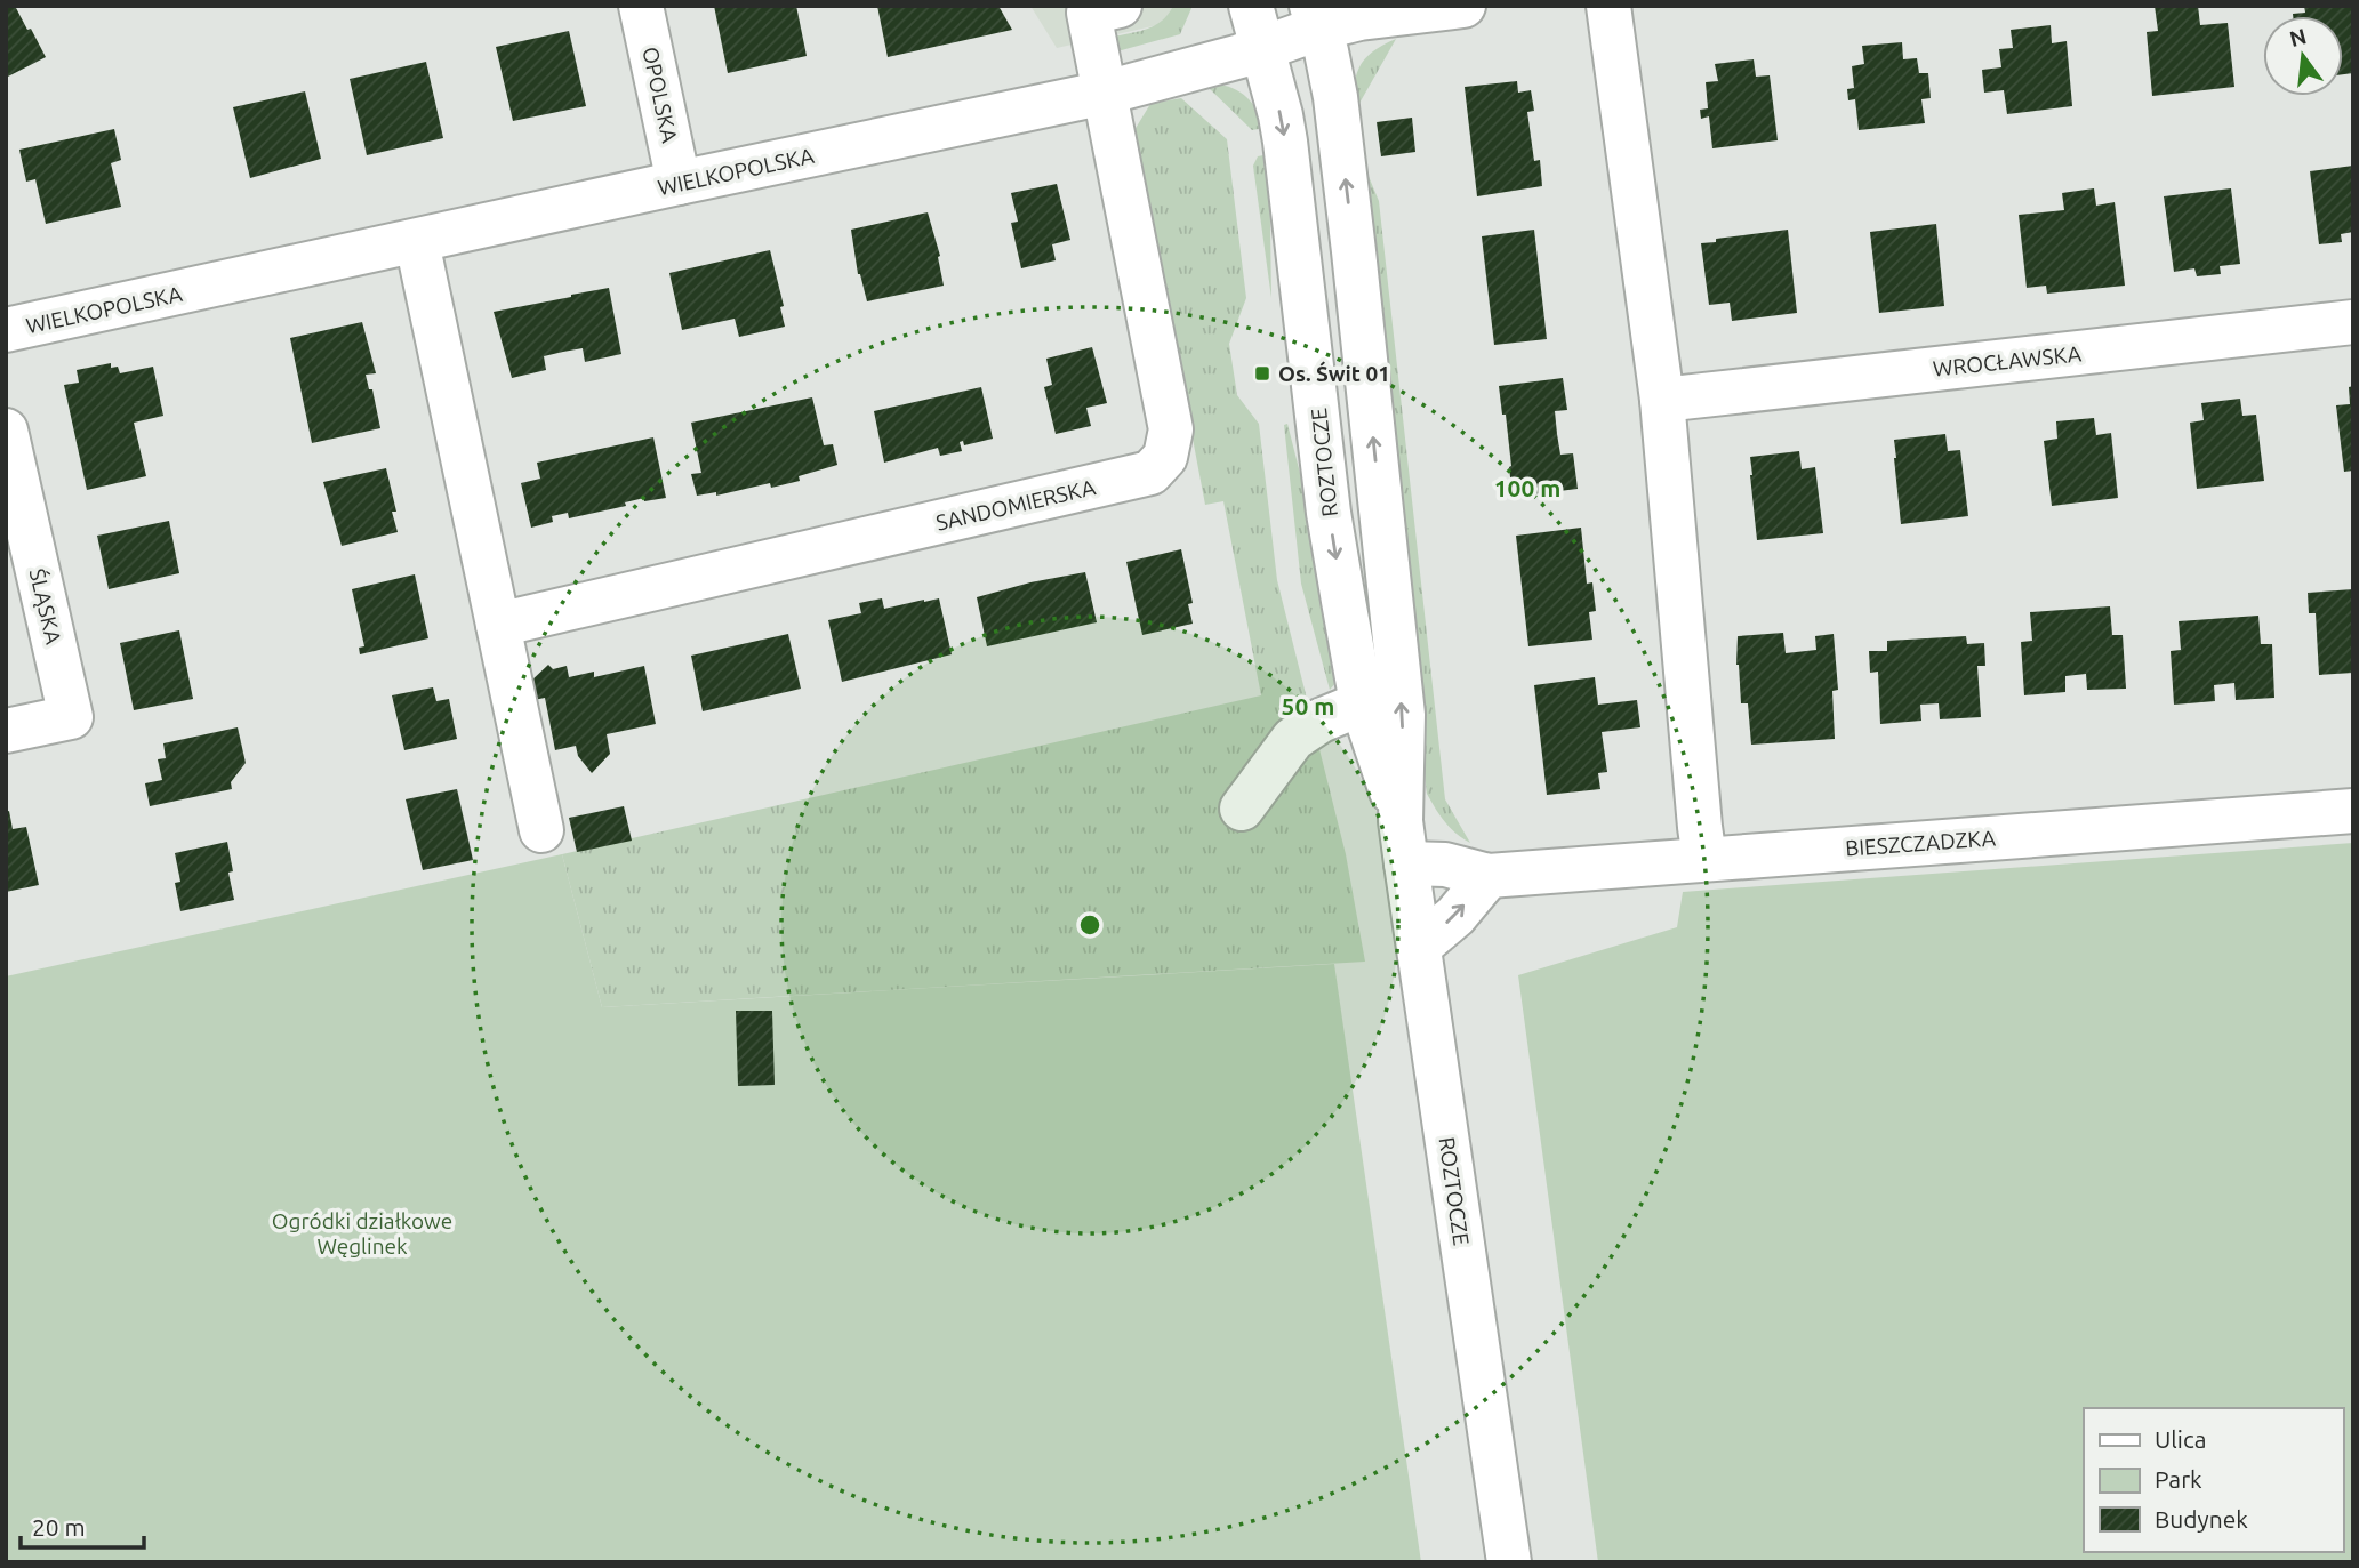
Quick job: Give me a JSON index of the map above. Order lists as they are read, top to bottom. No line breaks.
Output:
{"streets":{"street":["OPOLSKA","WIELKOPOLSKA","WROCŁAWSKA","ROZTOCZE","SANDOMIERSKA","ŚLĄSKA","BIESZCZADZKA"]},"crossings":[["OPOLSKA","WIELKOPOLSKA"],["WIELKOPOLSKA","ROZTOCZE"],["WIELKOPOLSKA","SANDOMIERSKA"],["ROZTOCZE","BIESZCZADZKA"]],"parks":["Ogródki działkowe Węglinek"],"places":{"transit":["Os. Świt 01"]},"legend":["Ulica","Park","Budynek"],"scale_bar":"20 m","north":"top","rings":["100 m","50 m"]}
